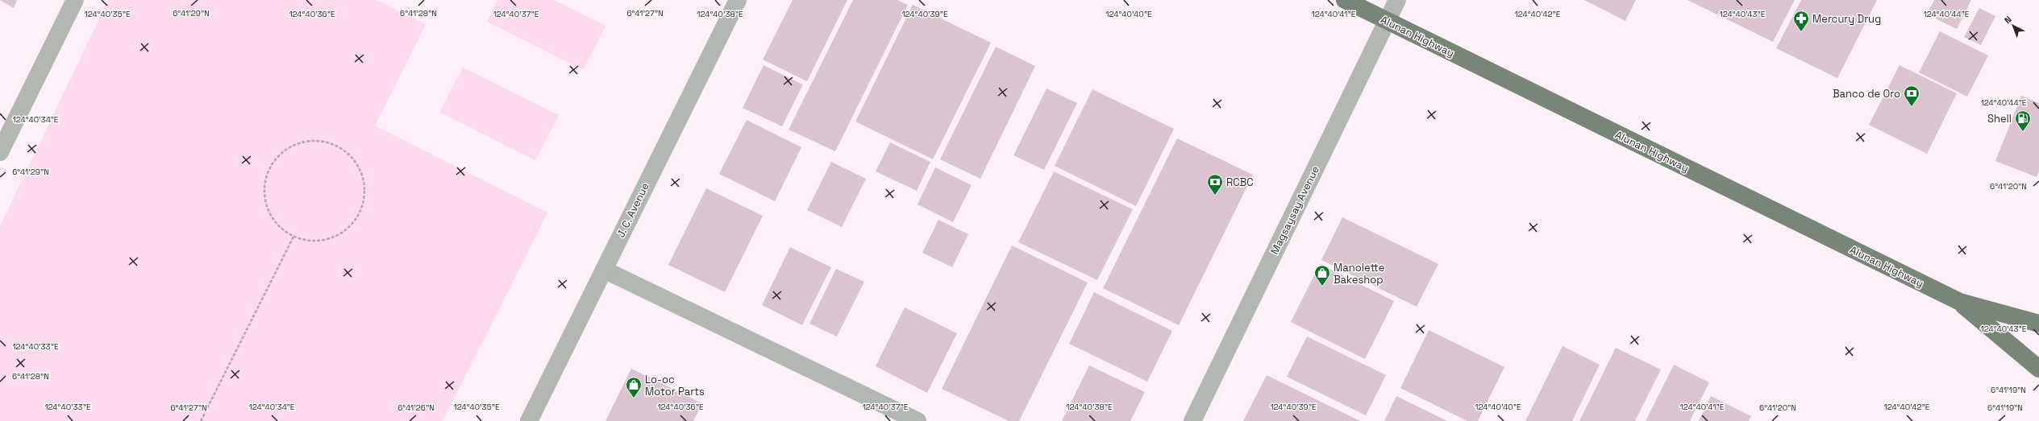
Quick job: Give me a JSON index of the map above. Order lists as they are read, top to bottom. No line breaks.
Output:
{"streets":{"main road":["Alunan Highway"],"street":["J. C. Avenue","Magsaysay Avenue"]},"crossings":[["Alunan Highway","Magsaysay Avenue"]],"places":{"pharmacy":["Mercury Drug"],"bank":["Banco de Oro","RCBC"],"fuel station":["Shell"],"shop":["Manolette Bakeshop","Lo-oc Motor Parts"]},"north":"top left","coordinates":["6°41'29\"N","6°41'28\"N","6°41'27\"N","124°40'37\"E","124°40'38\"E","124°40'41\"E","124°40'42\"E","124°40'35\"E","124°40'36\"E","124°40'39\"E","124°40'40\"E","124°40'43\"E","124°40'44\"E","124°40'34\"E","6°41'20\"N","124°40'33\"E","6°41'19\"N","6°41'26\"N"]}
